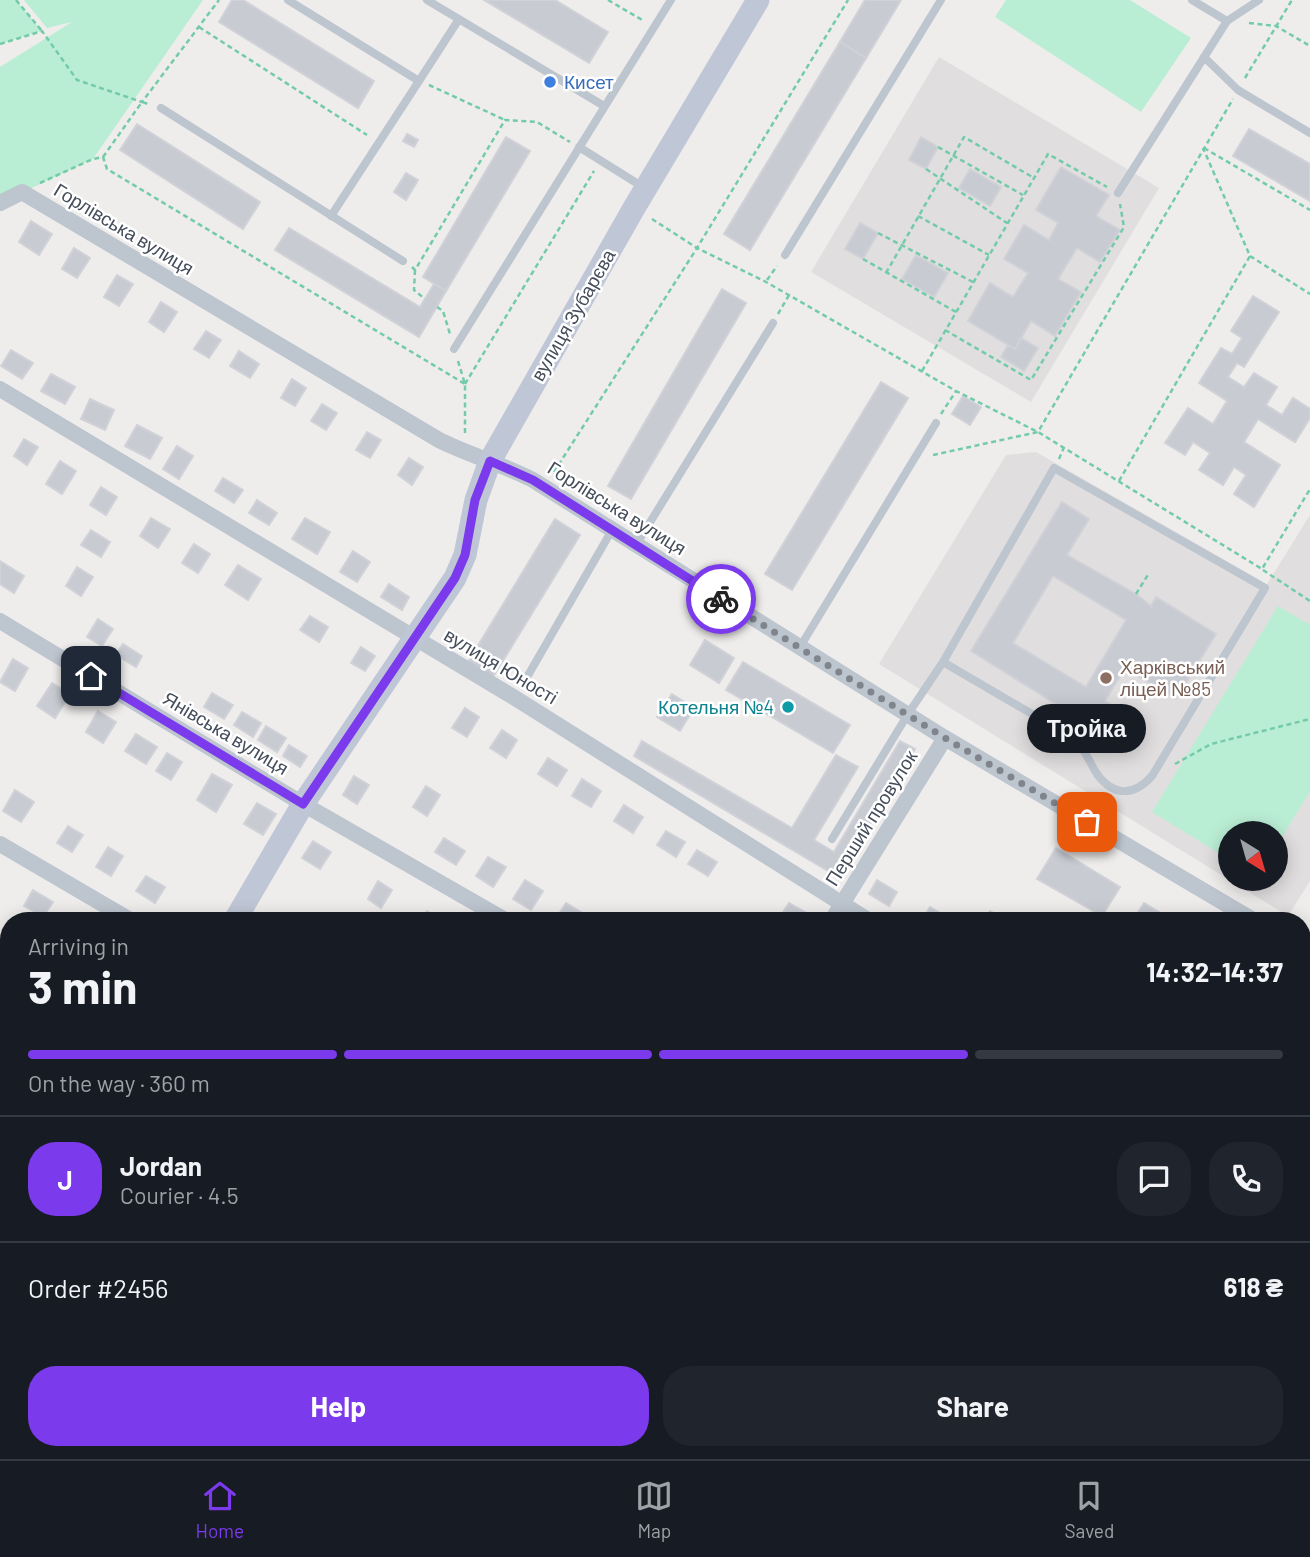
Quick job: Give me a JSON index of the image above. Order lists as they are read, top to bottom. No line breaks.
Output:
{"streets":{"street":["Горлівська вулиця","вулиця Зубарєва","вулиця Юності","Янівська вулиця","Перший провулок"]},"crossings":[["Горлівська вулиця","вулиця Зубарєва"],["Горлівська вулиця","Перший провулок"],["вулиця Зубарєва","вулиця Юності"],["вулиця Зубарєва","Янівська вулиця"],["вулиця Юності","Перший провулок"]],"places":["Кисет","Харківський ліцей №85","Котельня №4","Тройка"],"north":"bottom right","page":{"bubble":"Тройка","heading":["3 min","Arriving in","14:32–14:37"],"panel":["Jordan","Courier · 4.5","Order #2456","618 ₴"],"bar":"On the way · 360 m","round":"J","buttons":["Help","Share"],"tabs":["Home","Map","Saved"]}}
